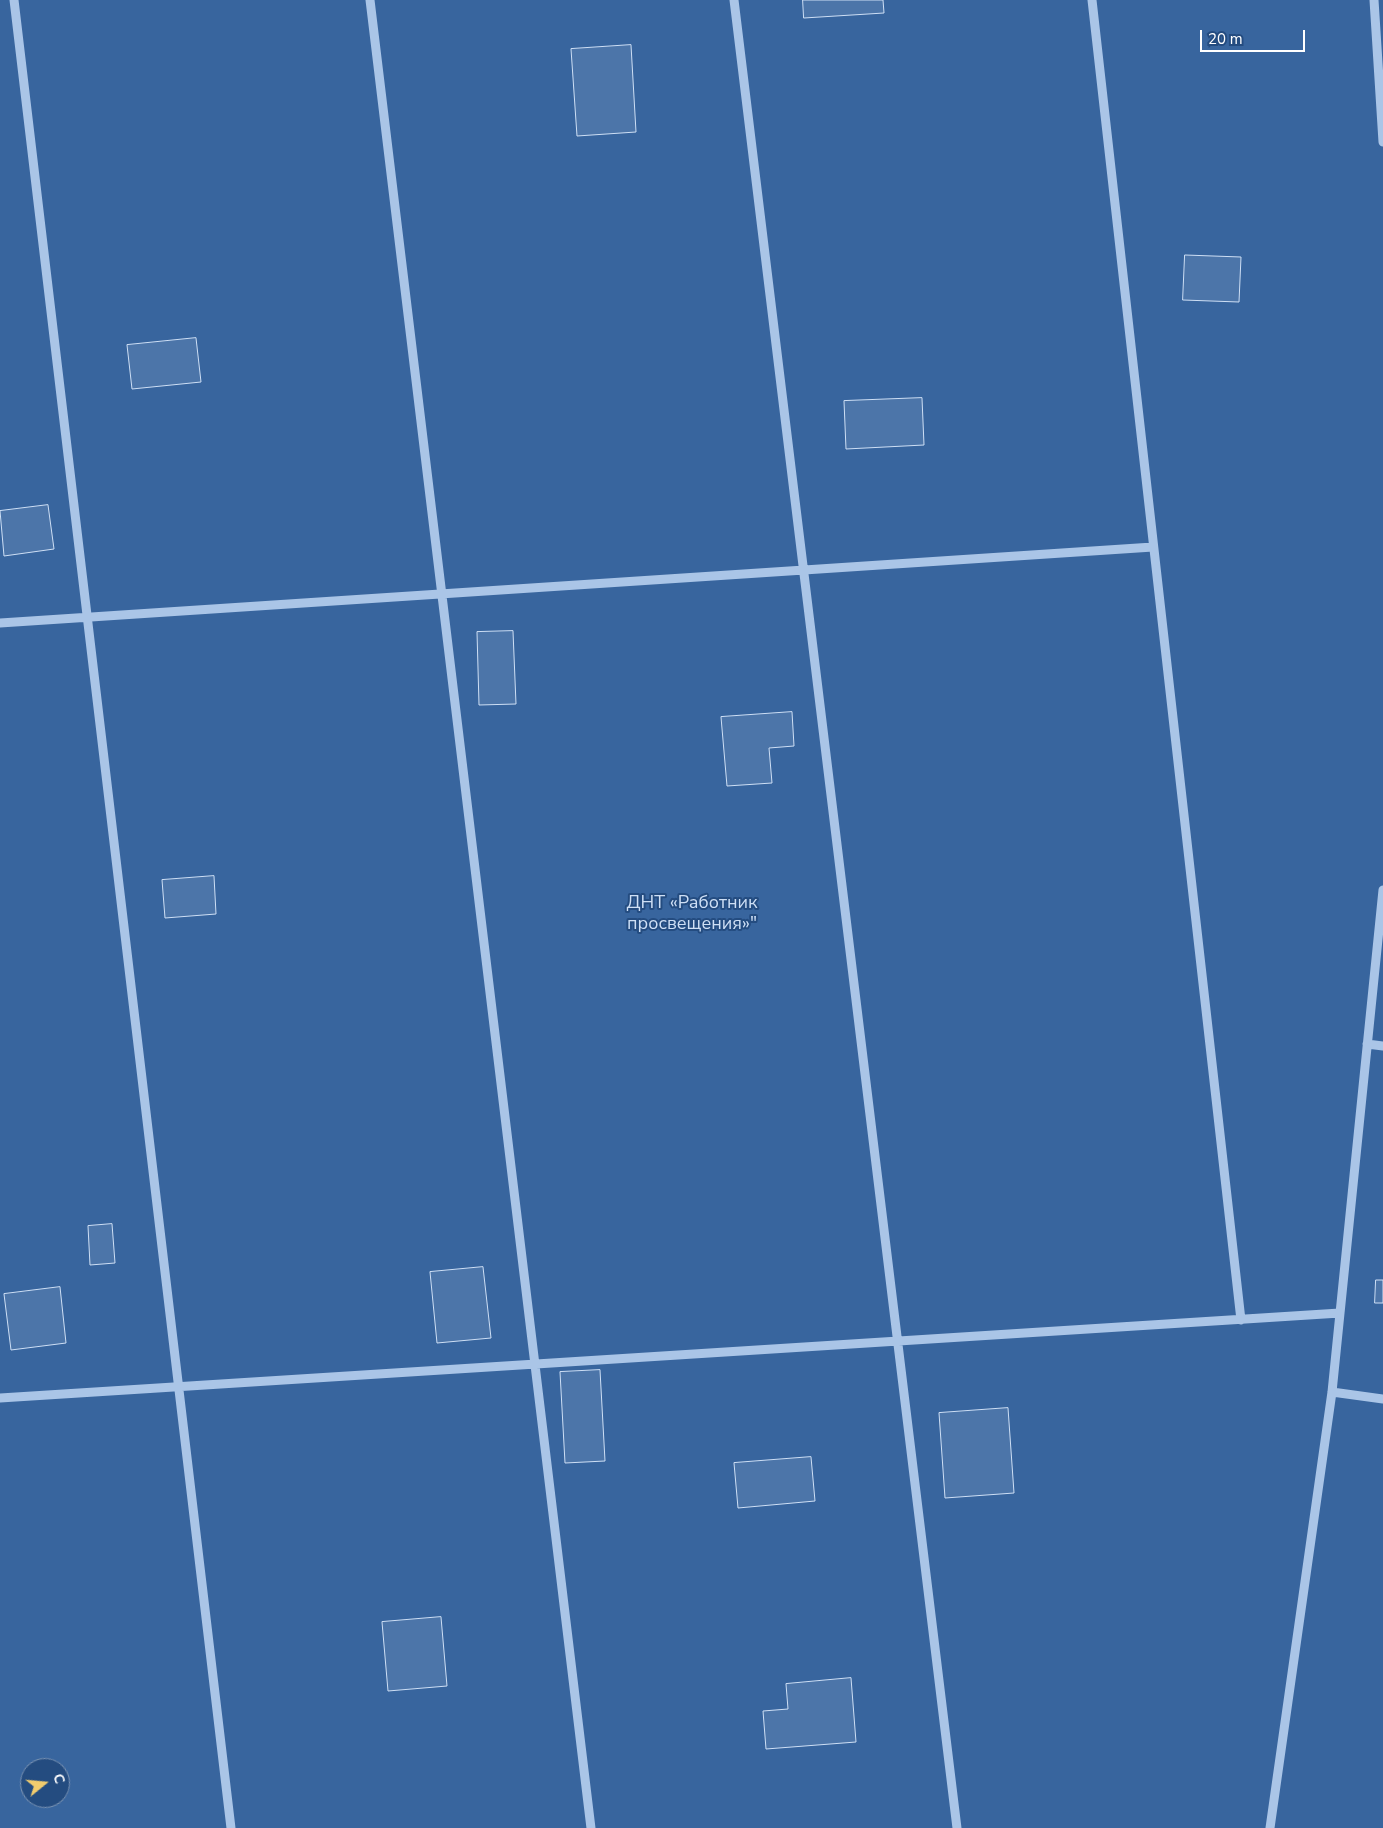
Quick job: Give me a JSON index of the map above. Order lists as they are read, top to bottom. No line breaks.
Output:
{"parks":["ДНТ «Работник просвещения»\""],"scale_bar":"20 m","north":"right"}
